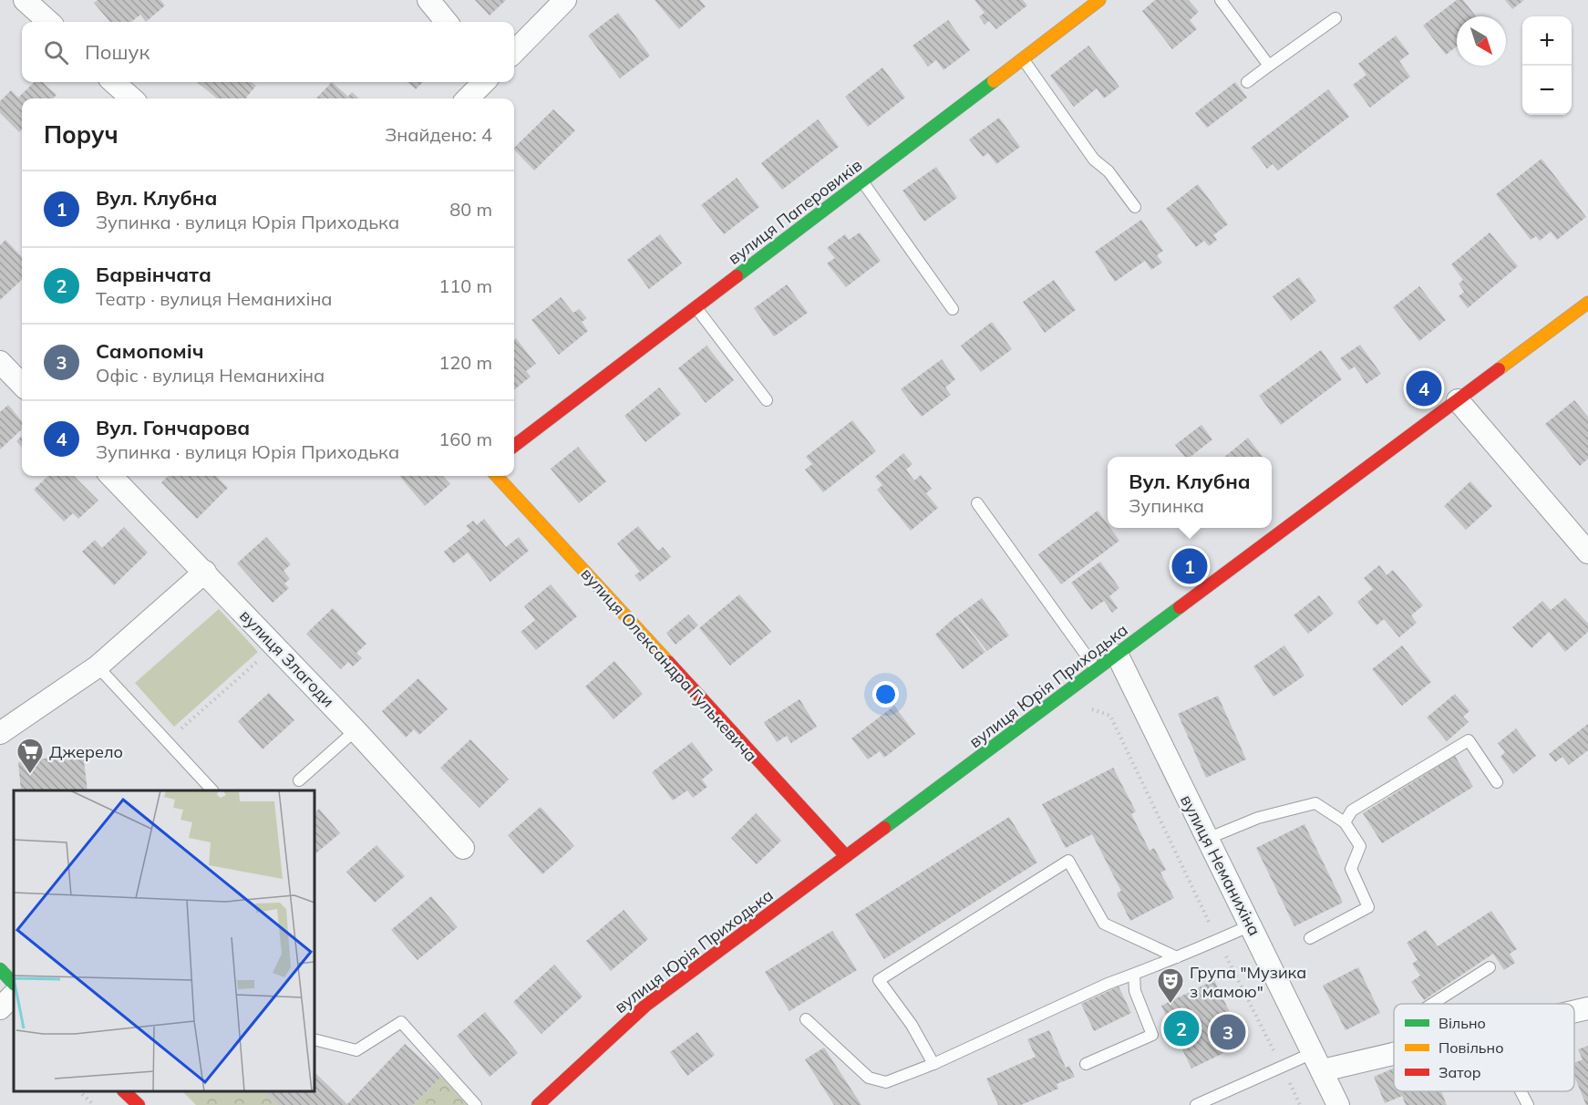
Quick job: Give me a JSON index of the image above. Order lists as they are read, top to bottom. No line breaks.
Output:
{"streets":{"street":["вулиця Паперовиків","вулиця Злагоди","вулиця Олександра Гулькевича","вулиця Юрія Приходька","вулиця Неманихіна"]},"crossings":[["вулиця Олександра Гулькевича","вулиця Юрія Приходька"],["вулиця Юрія Приходька","вулиця Неманихіна"]],"places":{"supermarket":["Джерело"],"theatre":["Група \"Музика з мамою\""]},"legend":["Вільно","Повільно","Затор"],"north":"bottom right","page":{"map_buttons":["+","−"],"search":"Пошук","heading":["Поруч","Знайдено: 4"],"list":[{"mark":"1","name":"Вул. Клубна","note":"Зупинка · вулиця Юрія Приходька","value":"80 m"},{"mark":"2","name":"Барвінчата","note":"Театр · вулиця Неманихіна","value":"110 m"},{"mark":"3","name":"Самопоміч","note":"Офіс · вулиця Неманихіна","value":"120 m"},{"mark":"4","name":"Вул. Гончарова","note":"Зупинка · вулиця Юрія Приходька","value":"160 m"}],"pins":["4","1","2","3"],"popup":["Вул. Клубна","Зупинка"]}}
